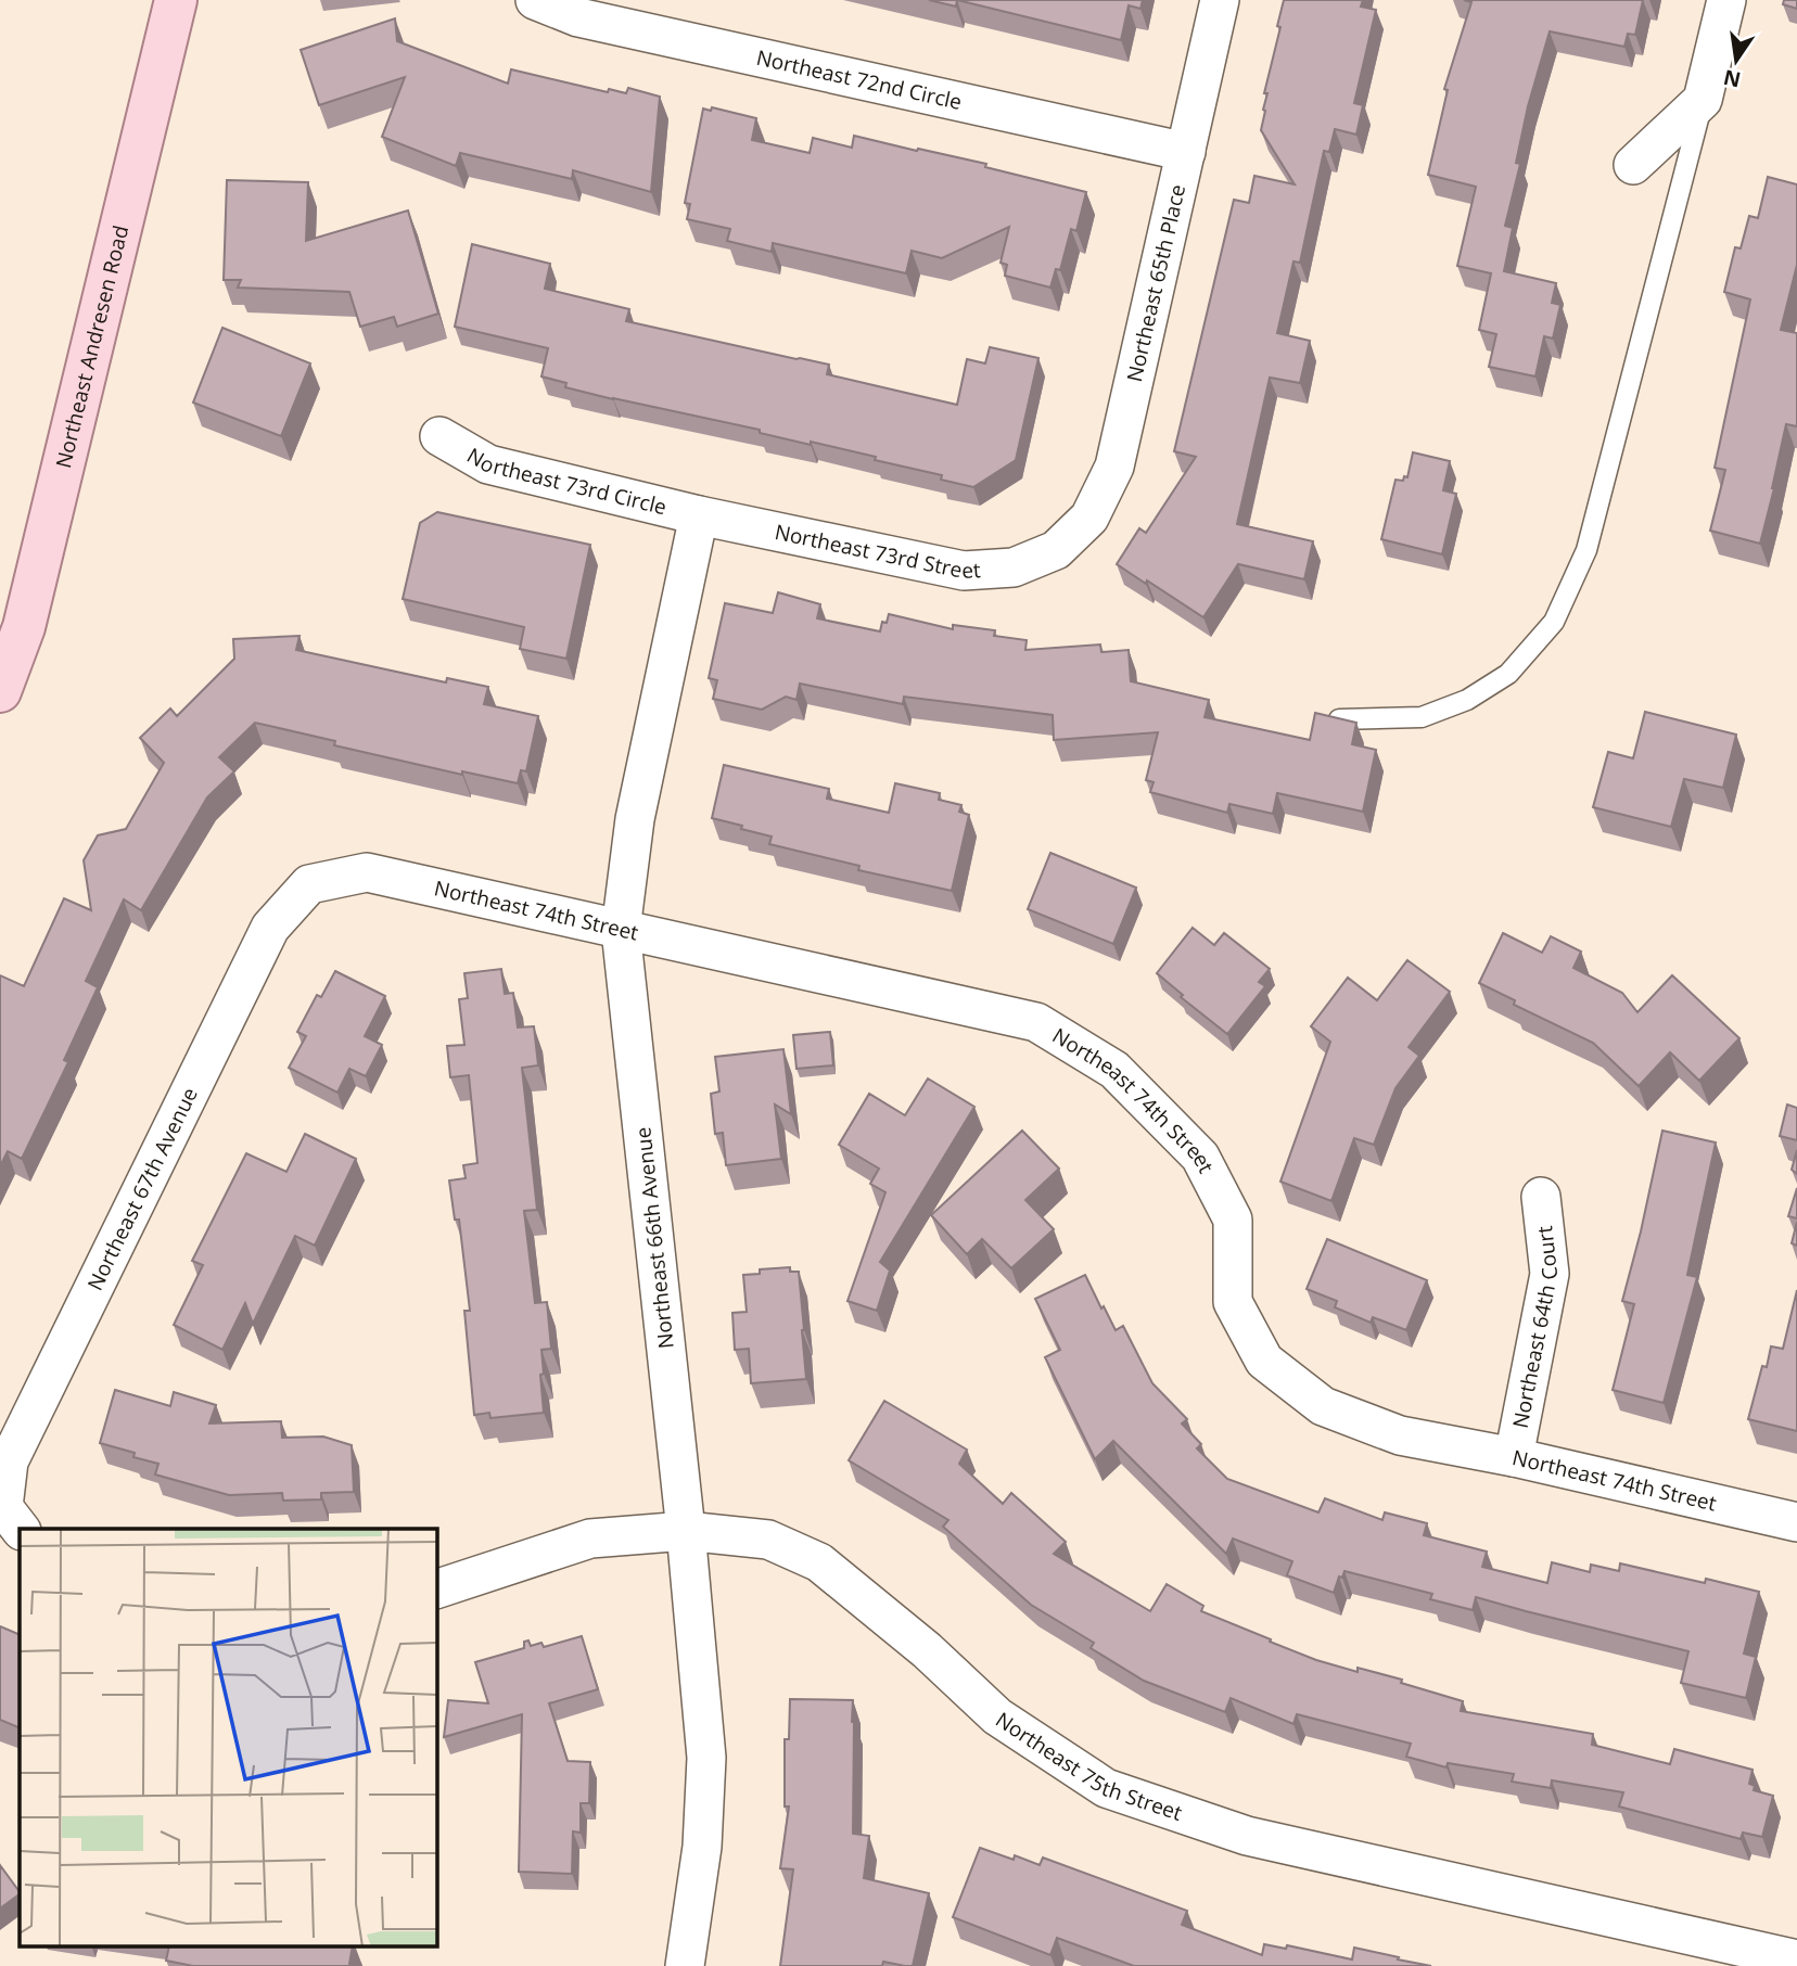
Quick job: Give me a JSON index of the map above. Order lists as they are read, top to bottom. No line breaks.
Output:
{"streets":{"main road":["Northeast Andresen Road"],"street":["Northeast 72nd Circle","Northeast 65th Place","Northeast 73rd Circle","Northeast 73rd Street","Northeast 74th Street","Northeast 67th Avenue","Northeast 66th Avenue","Northeast 64th Court","Northeast 75th Street"]},"crossings":[["Northeast 72nd Circle","Northeast 65th Place"],["Northeast 65th Place","Northeast 73rd Street"],["Northeast 73rd Circle","Northeast 73rd Street"],["Northeast 73rd Circle","Northeast 66th Avenue"],["Northeast 73rd Street","Northeast 66th Avenue"],["Northeast 74th Street","Northeast 67th Avenue"],["Northeast 74th Street","Northeast 66th Avenue"],["Northeast 74th Street","Northeast 64th Court"],["Northeast 66th Avenue","Northeast 75th Street"]],"north":"bottom"}
